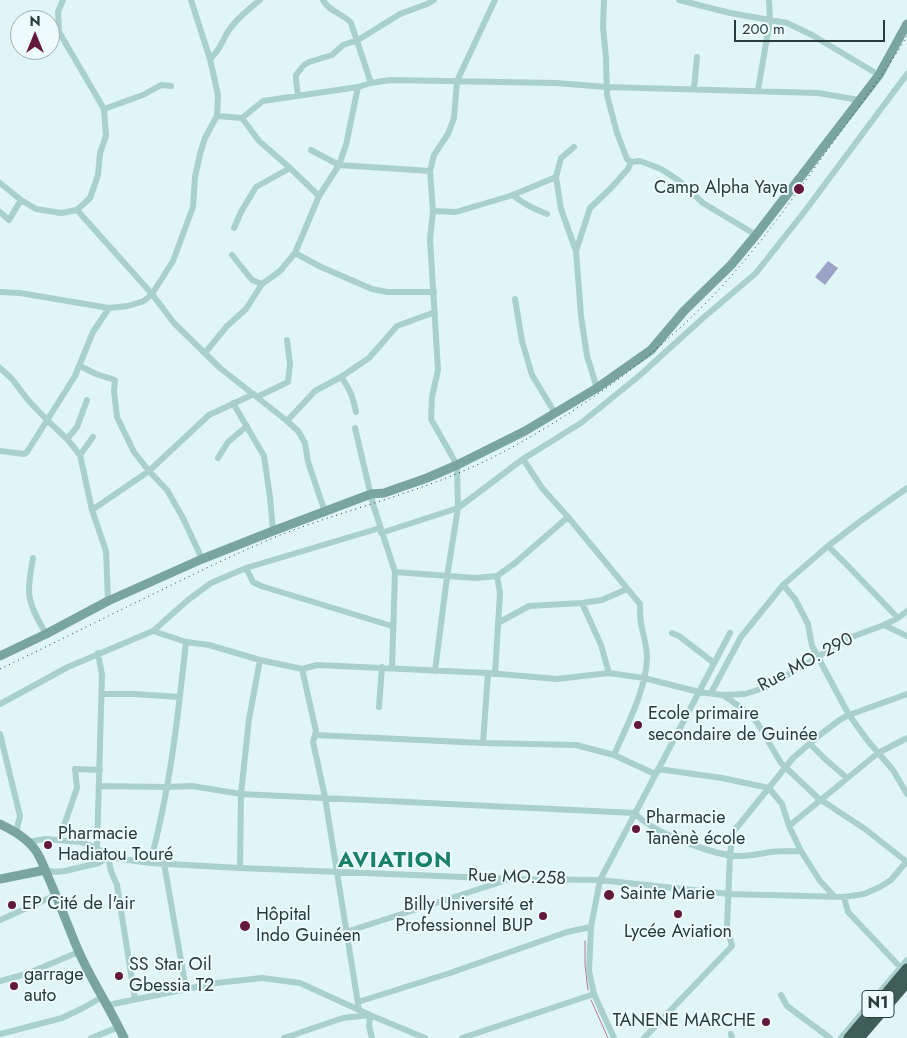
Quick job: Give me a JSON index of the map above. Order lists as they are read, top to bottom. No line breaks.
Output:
{"streets":{"highway":["N1"],"street":["Rue MO. 290","Rue MO.258"]},"districts":["AVIATION"],"places":["Camp Alpha Yaya","Ecole primaire secondaire de Guinée","Pharmacie Tanènè école","Pharmacie Hadiatou Touré","Sainte Marie","EP Cité de l'air","Lycée Aviation","Billy Université et Professionnel BUP","Hôpital Indo Guinéen","SS Star Oil Gbessia T2","garrage auto","TANENE MARCHE"],"scale_bar":"200 m","north":"top"}
